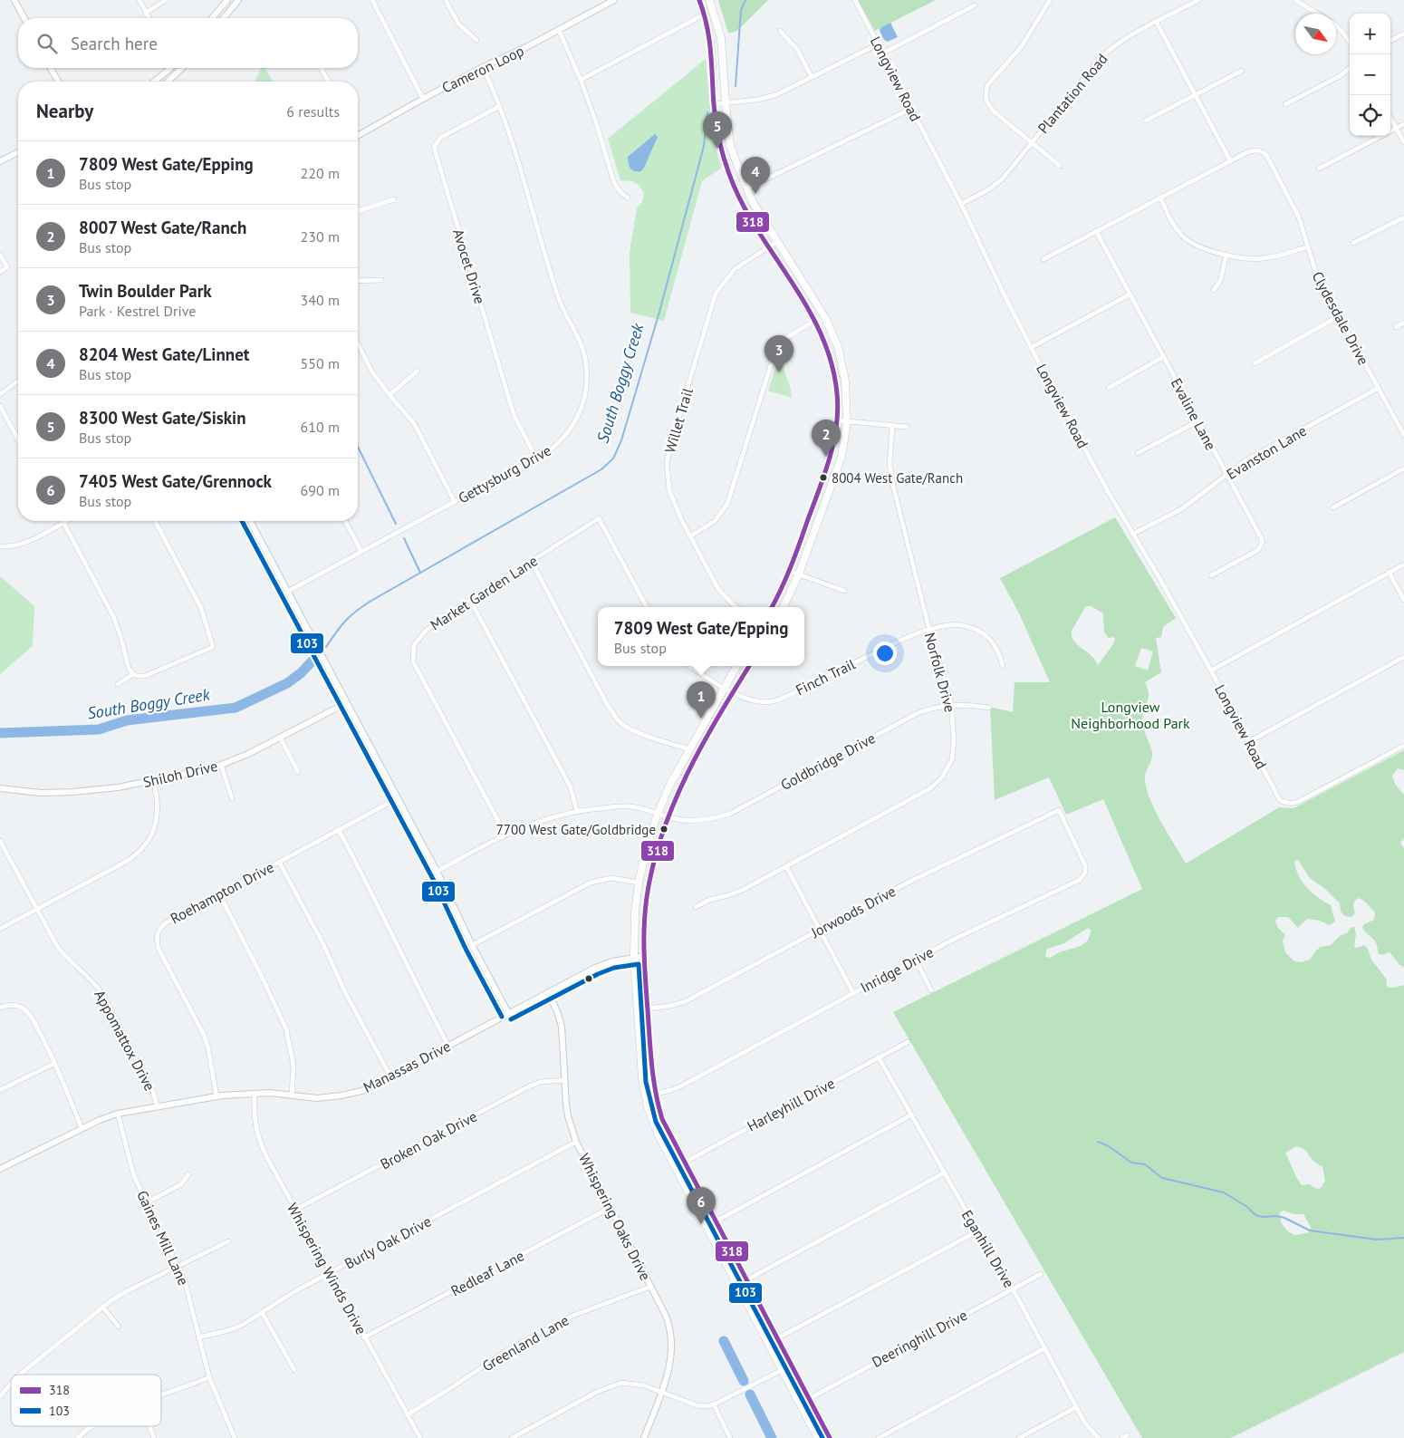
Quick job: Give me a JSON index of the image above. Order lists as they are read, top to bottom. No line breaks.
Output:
{"streets":{"street":["Cameron Loop","Longview Road","Plantation Road","Avocet Drive","Clydesdale Drive","Evaline Lane","Willet Trail","Evanston Lane","Gettysburg Drive","Market Garden Lane","Norfolk Drive","Finch Trail","Goldbridge Drive","Shiloh Drive","Roehampton Drive","Jorwoods Drive","Inridge Drive","Appomattox Drive","Manassas Drive","Harleyhill Drive","Broken Oak Drive","Whispering Oaks Drive","Gaines Mill Lane","Burly Oak Drive","Eganhill Drive","Whispering Winds Drive","Redleaf Lane","Deeringhill Drive","Greenland Lane"]},"crossings":[["Cameron Loop","Gettysburg Drive"],["Longview Road","Plantation Road"],["Longview Road","Evanston Lane"],["Avocet Drive","Gettysburg Drive"],["Clydesdale Drive","Evanston Lane"],["Evaline Lane","Evanston Lane"],["Market Garden Lane","Goldbridge Drive"],["Norfolk Drive","Finch Trail"],["Norfolk Drive","Goldbridge Drive"],["Roehampton Drive","Manassas Drive"],["Jorwoods Drive","Inridge Drive"],["Appomattox Drive","Manassas Drive"],["Manassas Drive","Whispering Oaks Drive"],["Manassas Drive","Gaines Mill Lane"],["Manassas Drive","Whispering Winds Drive"],["Harleyhill Drive","Eganhill Drive"],["Broken Oak Drive","Whispering Oaks Drive"],["Broken Oak Drive","Whispering Winds Drive"],["Whispering Oaks Drive","Burly Oak Drive"],["Whispering Oaks Drive","Redleaf Lane"],["Whispering Oaks Drive","Greenland Lane"],["Gaines Mill Lane","Burly Oak Drive"],["Burly Oak Drive","Whispering Winds Drive"],["Eganhill Drive","Deeringhill Drive"],["Whispering Winds Drive","Redleaf Lane"],["Whispering Winds Drive","Greenland Lane"]],"water":["South Boggy Creek"],"parks":["Longview Neighborhood Park"],"places":["8004 West Gate/Ranch","7700 West Gate/Goldbridge"],"lines":["transit line 318","transit line 103"],"legend":["318","103"],"north":"bottom right","page":{"map_buttons":["+","−"],"search":"Search here","heading":["Nearby","6 results"],"pins":["5","4","3","2","1","6"],"list":[{"mark":"1","name":"7809 West Gate/Epping","note":"Bus stop","value":"220 m"},{"mark":"2","name":"8007 West Gate/Ranch","note":"Bus stop","value":"230 m"},{"mark":"3","name":"Twin Boulder Park","note":"Park · Kestrel Drive","value":"340 m"},{"mark":"4","name":"8204 West Gate/Linnet","note":"Bus stop","value":"550 m"},{"mark":"5","name":"8300 West Gate/Siskin","note":"Bus stop","value":"610 m"},{"mark":"6","name":"7405 West Gate/Grennock","note":"Bus stop","value":"690 m"}],"popup":["7809 West Gate/Epping","Bus stop"]}}
